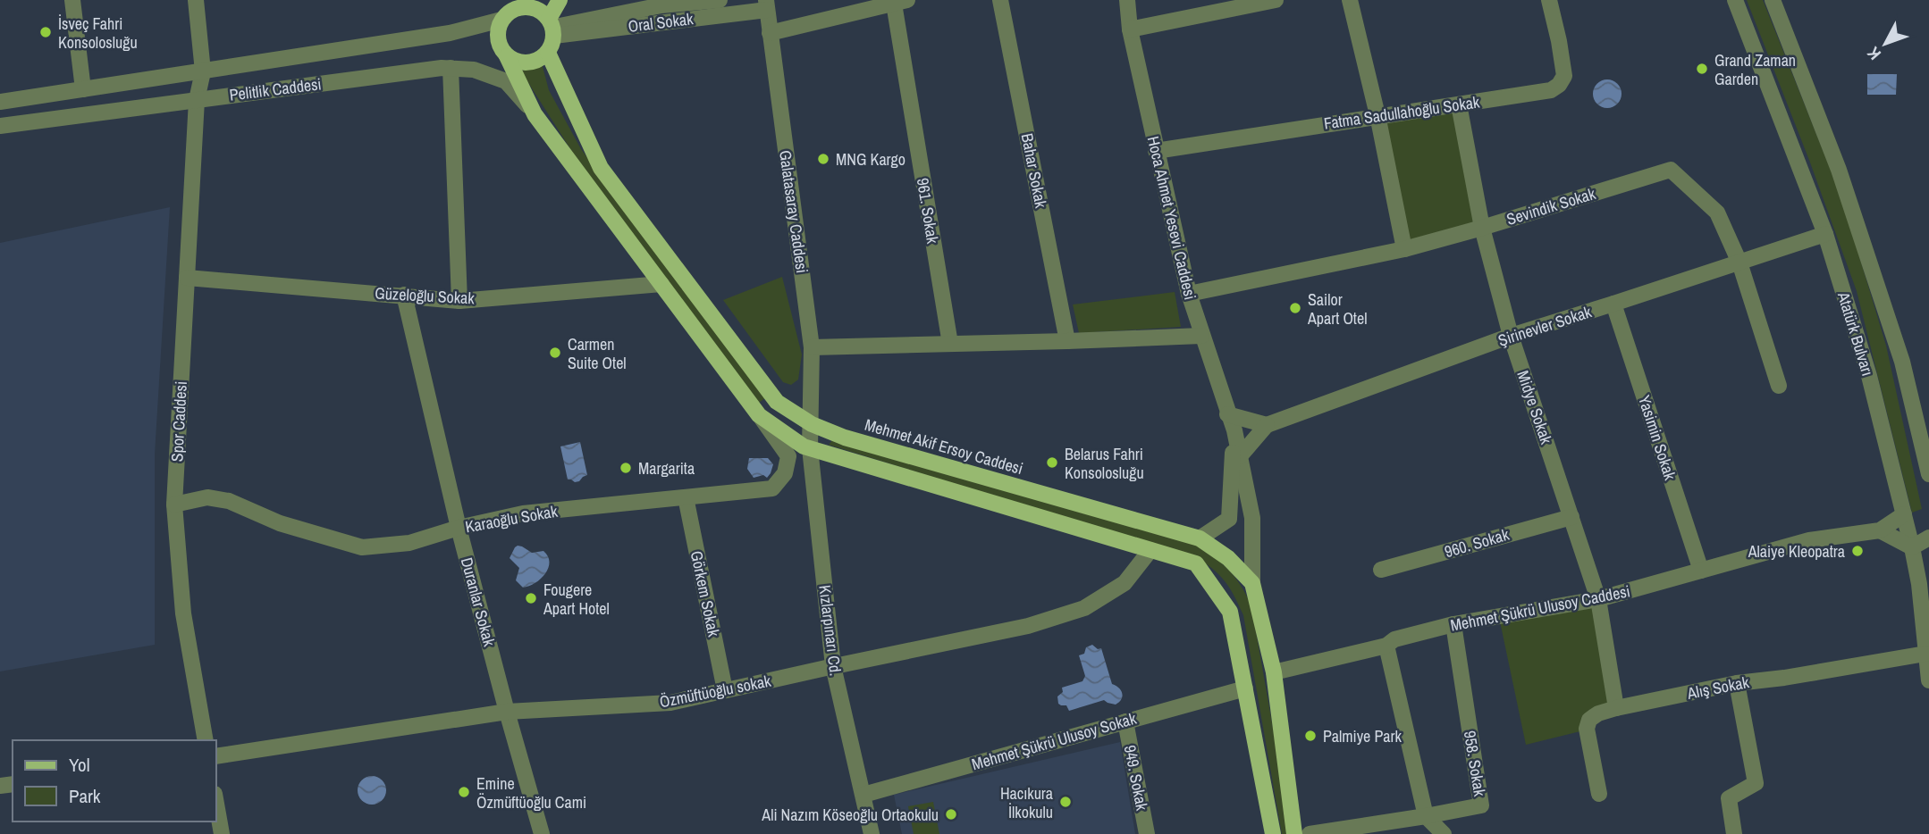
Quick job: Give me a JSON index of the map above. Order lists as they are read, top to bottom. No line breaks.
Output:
{"streets":{"main road":["Mehmet Akif Ersoy Caddesi"],"street":["Oral Sokak","Pelitlik Caddesi","Fatma Sadullahoğlu Sokak","Bahar Sokak","Sevindik Sokak","961. Sokak","Galatasaray Caddesi","Hoca Ahmet Yesevi Caddesi","Güzeloğlu Sokak","Şirinevler Sokak","Atatürk Bulvarı","Midye Sokak","Spor Caddesi","Yasimin Sokak","Karaoğlu Sokak","960. Sokak","Görkem Sokak","Duranlar Sokak","Mehmet Şükrü Ulusoy Caddesi","Kızlarpınarı Cd.","Alış Sokak","Özmüftüoğlu sokak","Mehmet Şükrü Ulusoy Sokak","958. Sokak","949. Sokak"]},"crossings":[["Oral Sokak","Pelitlik Caddesi"],["Oral Sokak","Galatasaray Caddesi"],["Oral Sokak","Mehmet Akif Ersoy Caddesi"],["Pelitlik Caddesi","Spor Caddesi"],["Pelitlik Caddesi","Mehmet Akif Ersoy Caddesi"],["Fatma Sadullahoğlu Sokak","Hoca Ahmet Yesevi Caddesi"],["Fatma Sadullahoğlu Sokak","Midye Sokak"],["Sevindik Sokak","Hoca Ahmet Yesevi Caddesi"],["Sevindik Sokak","Şirinevler Sokak"],["Sevindik Sokak","Midye Sokak"],["Galatasaray Caddesi","Mehmet Akif Ersoy Caddesi"],["Galatasaray Caddesi","Kızlarpınarı Cd."],["Hoca Ahmet Yesevi Caddesi","Şirinevler Sokak"],["Hoca Ahmet Yesevi Caddesi","Mehmet Akif Ersoy Caddesi"],["Güzeloğlu Sokak","Spor Caddesi"],["Güzeloğlu Sokak","Duranlar Sokak"],["Şirinevler Sokak","Atatürk Bulvarı"],["Şirinevler Sokak","Midye Sokak"],["Şirinevler Sokak","Yasimin Sokak"],["Atatürk Bulvarı","Mehmet Şükrü Ulusoy Caddesi"],["Atatürk Bulvarı","Alış Sokak"],["Midye Sokak","960. Sokak"],["Midye Sokak","Mehmet Şükrü Ulusoy Caddesi"],["Midye Sokak","Alış Sokak"],["Spor Caddesi","Karaoğlu Sokak"],["Yasimin Sokak","Mehmet Şükrü Ulusoy Caddesi"],["Mehmet Akif Ersoy Caddesi","Kızlarpınarı Cd."],["Karaoğlu Sokak","Görkem Sokak"],["Karaoğlu Sokak","Duranlar Sokak"],["Görkem Sokak","Özmüftüoğlu sokak"],["Duranlar Sokak","Özmüftüoğlu sokak"],["Mehmet Şükrü Ulusoy Caddesi","958. Sokak"],["Kızlarpınarı Cd.","Özmüftüoğlu sokak"],["Kızlarpınarı Cd.","Mehmet Şükrü Ulusoy Sokak"],["Mehmet Şükrü Ulusoy Sokak","949. Sokak"]],"places":["İsveç Fahri Konsolosluğu","Grand Zaman Garden","MNG Kargo","Sailor Apart Otel","Carmen Suite Otel","Belarus Fahri Konsolosluğu","Margarita","Alaiye Kleopatra","Fougere Apart Hotel","Palmiye Park","Emine Özmüftüoğlu Cami","Hacıkura İlkokulu","Ali Nazım Köseoğlu Ortaokulu"],"legend":["Yol","Park"],"north":"bottom left"}
